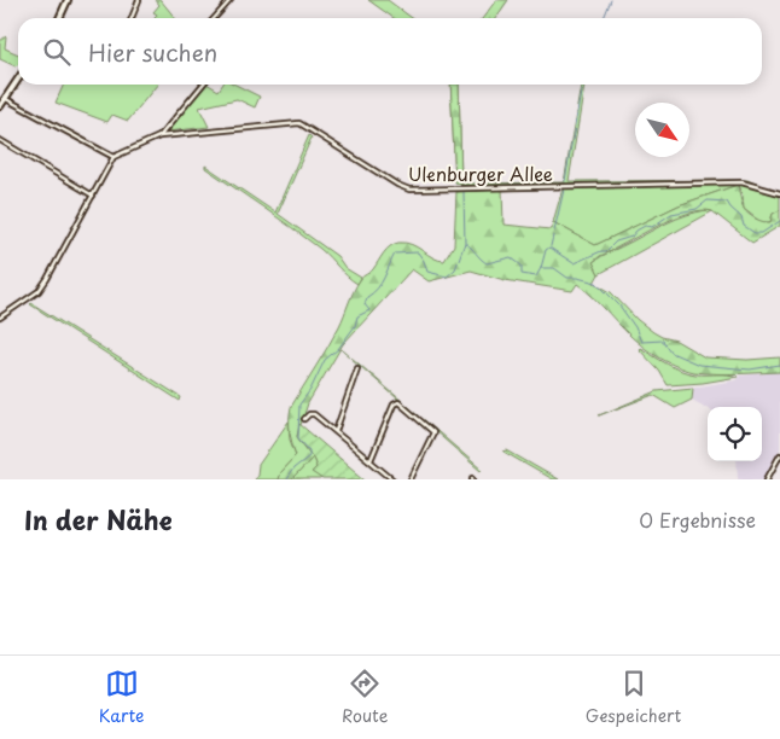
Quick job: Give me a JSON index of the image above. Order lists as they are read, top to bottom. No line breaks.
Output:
{"streets":{"street":["Ulenburger Allee"]},"north":"bottom right","page":{"search":"Hier suchen","heading":["In der Nähe","0 Ergebnisse"],"nav":["Karte","Route","Gespeichert"]}}
